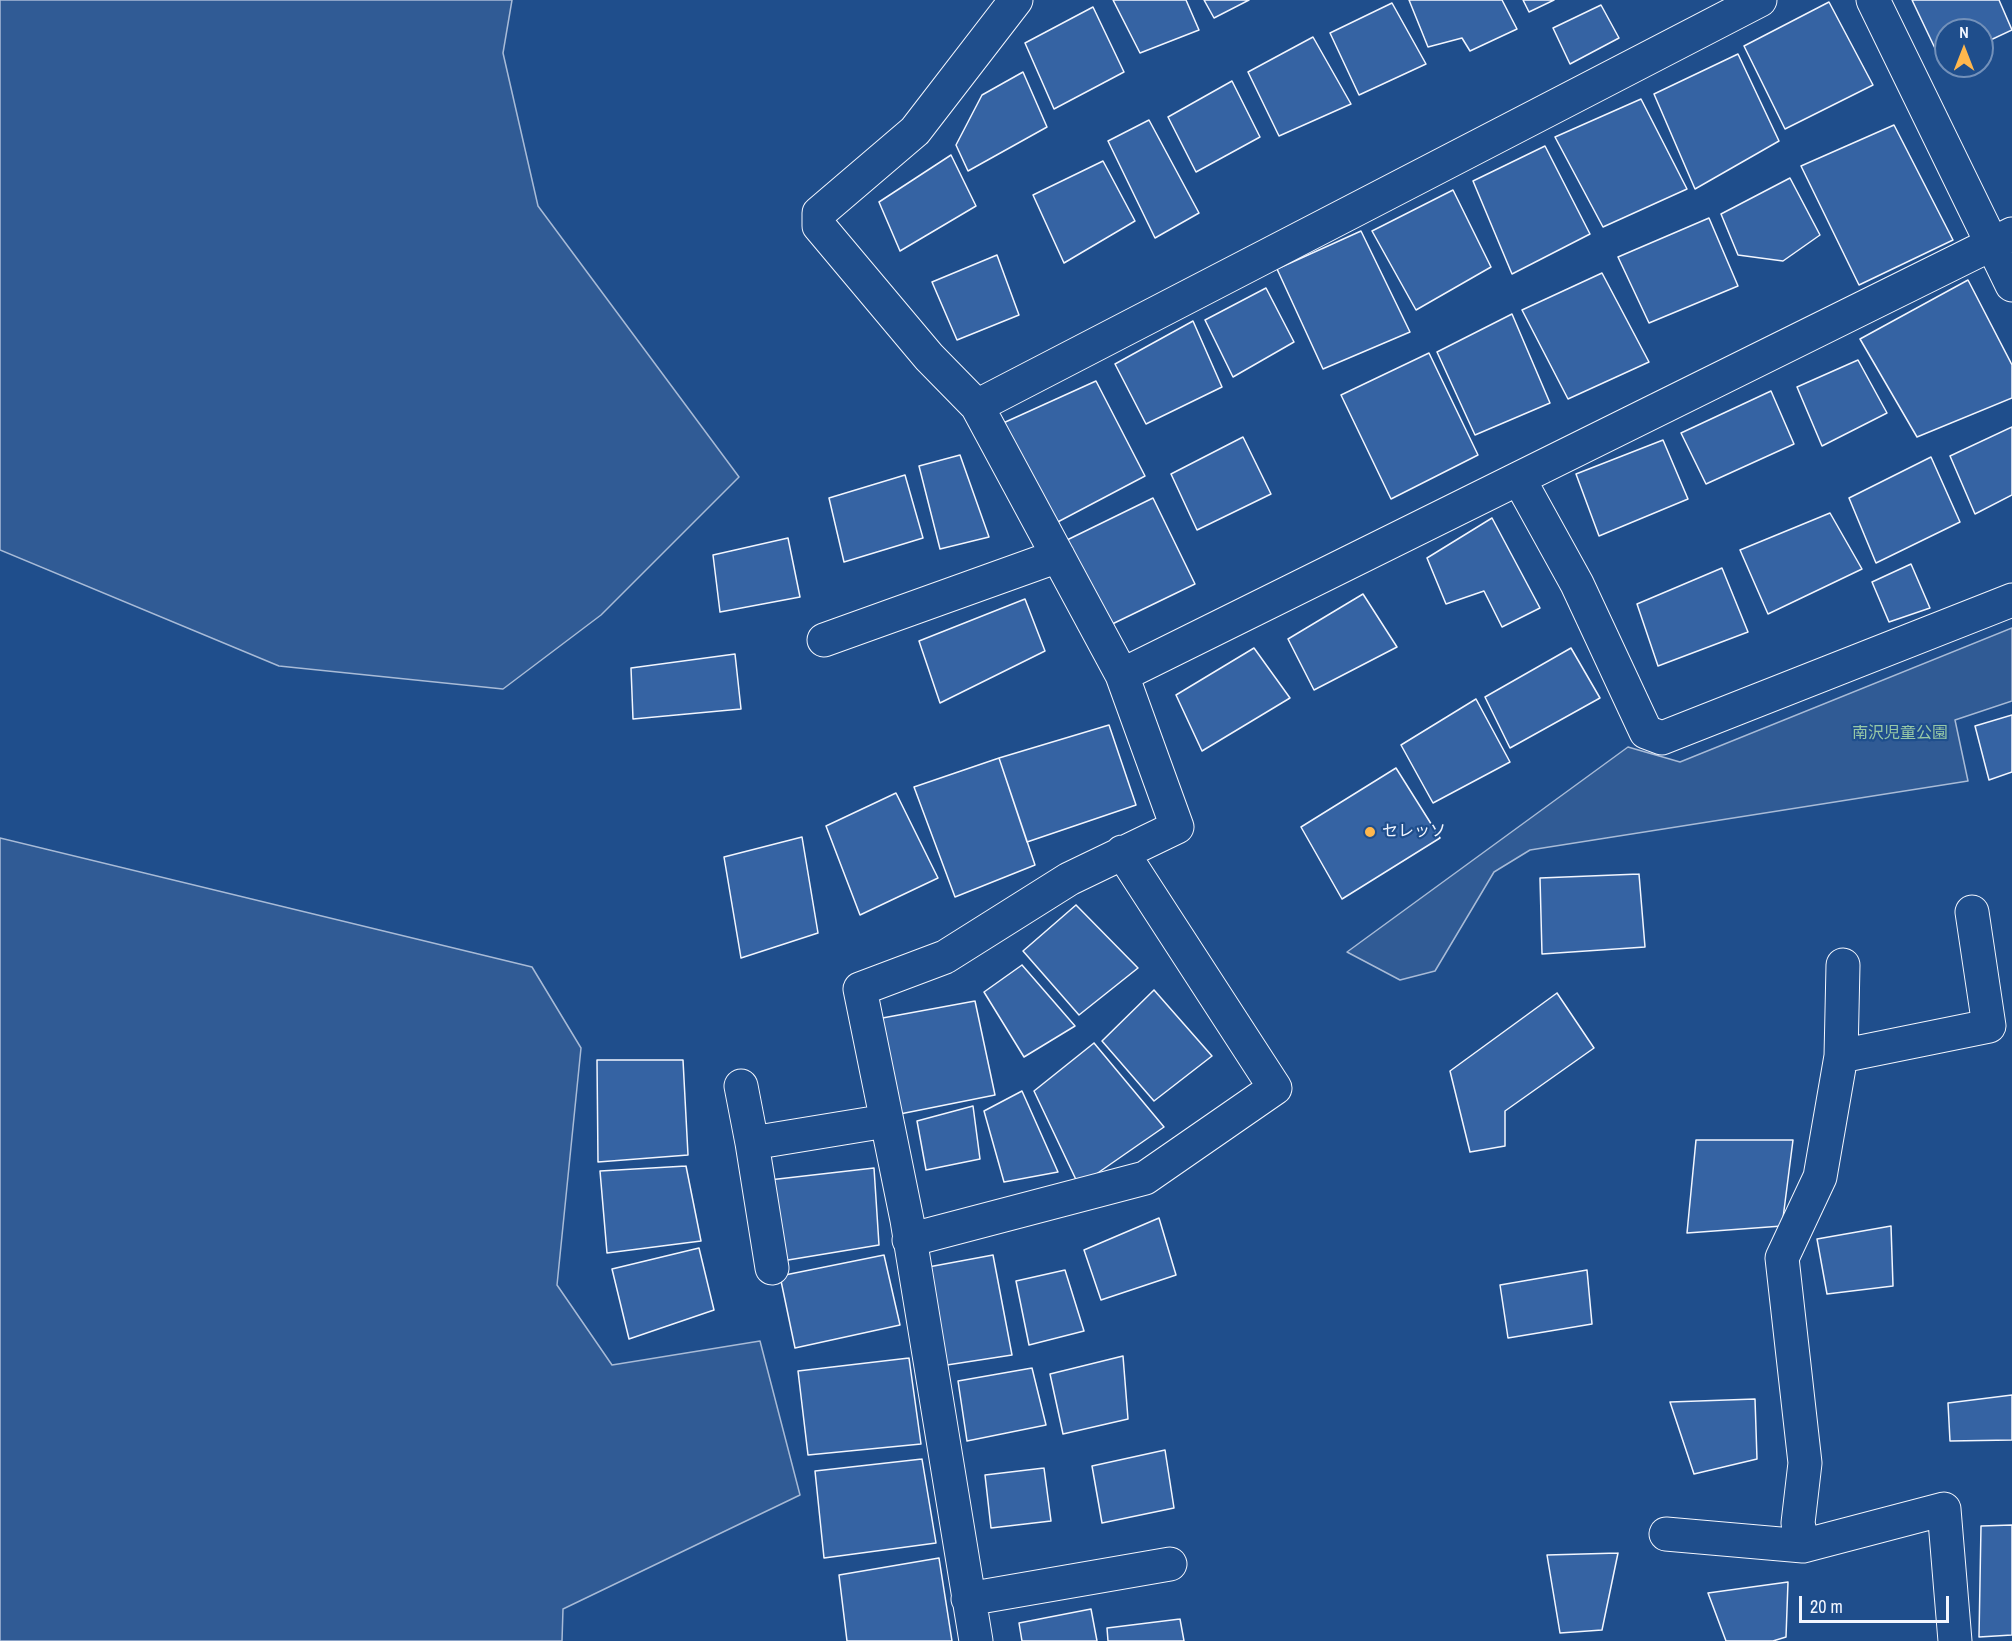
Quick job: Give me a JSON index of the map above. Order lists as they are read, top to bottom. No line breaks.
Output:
{"parks":["南沢児童公園"],"places":["セレッソ"],"scale_bar":"20 m","north":"top"}
